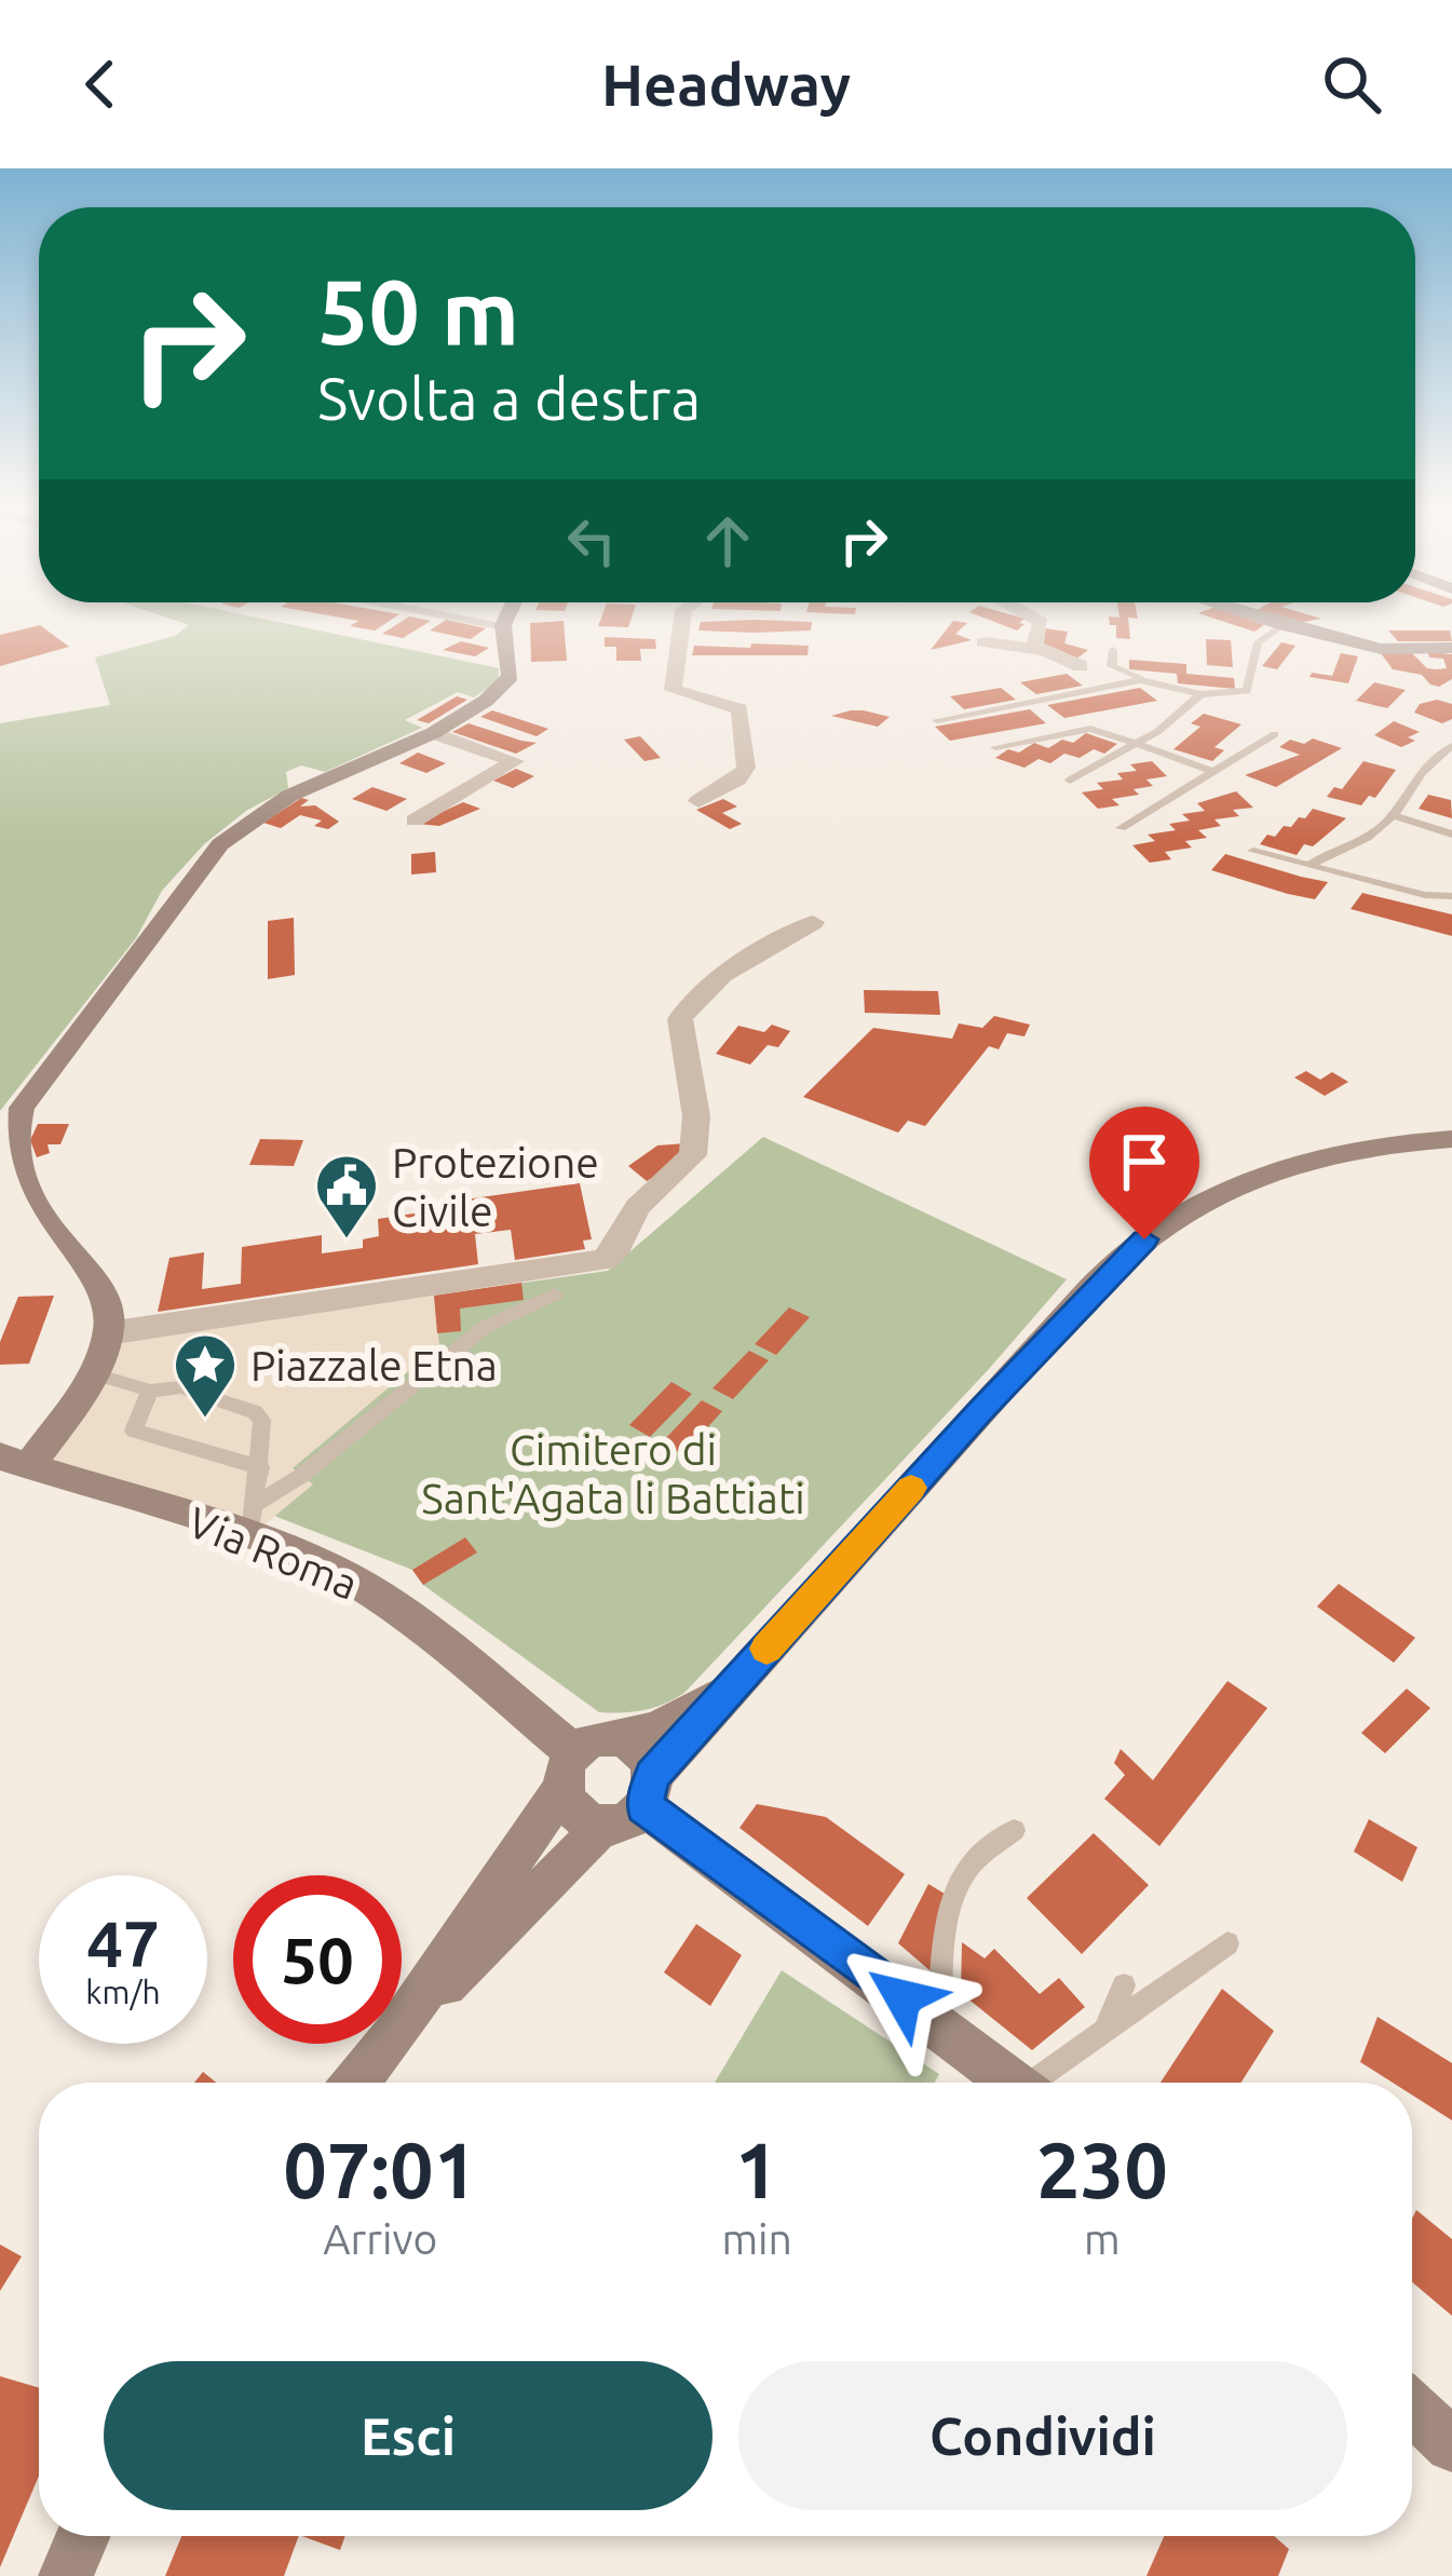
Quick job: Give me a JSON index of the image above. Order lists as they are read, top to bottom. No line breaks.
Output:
{"streets":{"main road":["Via Roma"]},"parks":["Cimitero di Sant'Agata li Battiati"],"places":{"public building":["Protezione Civile"],"place":["Piazzale Etna"]},"page":{"header":"Headway","turn":["50 m","Svolta a destra"],"speed":"47 km/h","limit":"50","eta":["07:01","Arrivo","1","min","230","m"],"buttons":["Esci","Condividi"]}}
